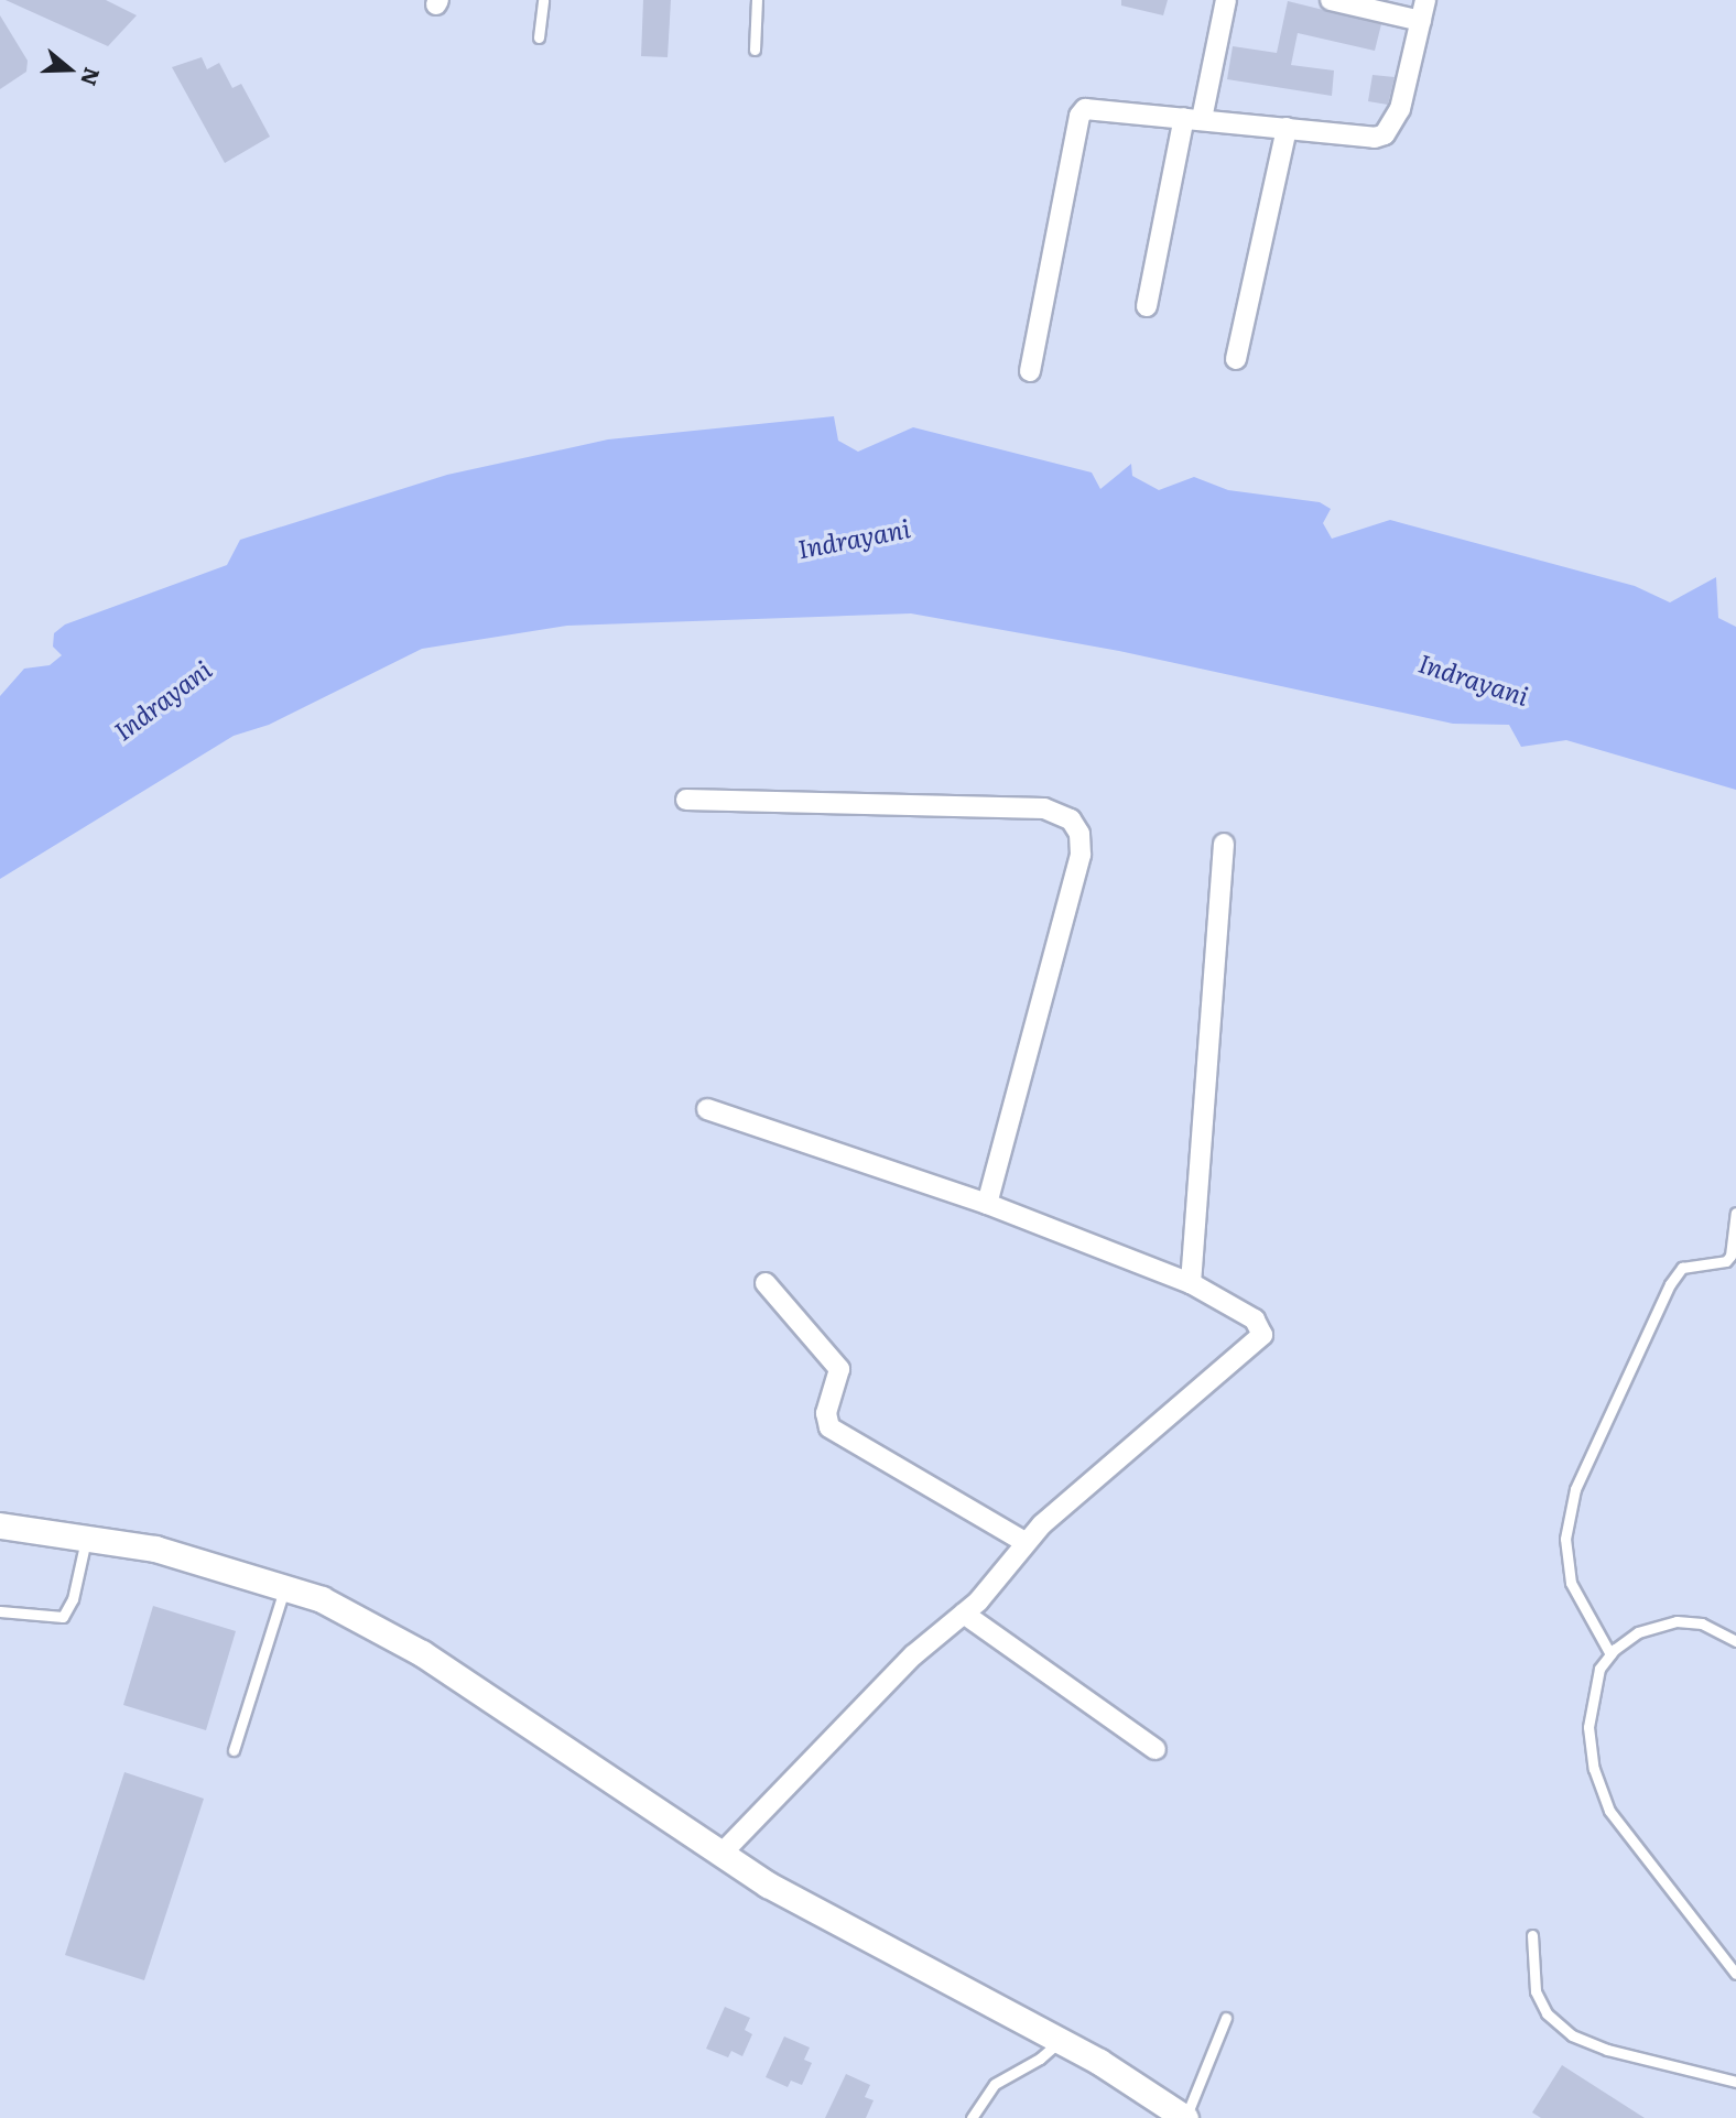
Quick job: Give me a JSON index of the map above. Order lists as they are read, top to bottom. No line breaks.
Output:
{"water":["Indrayani"],"north":"right"}
